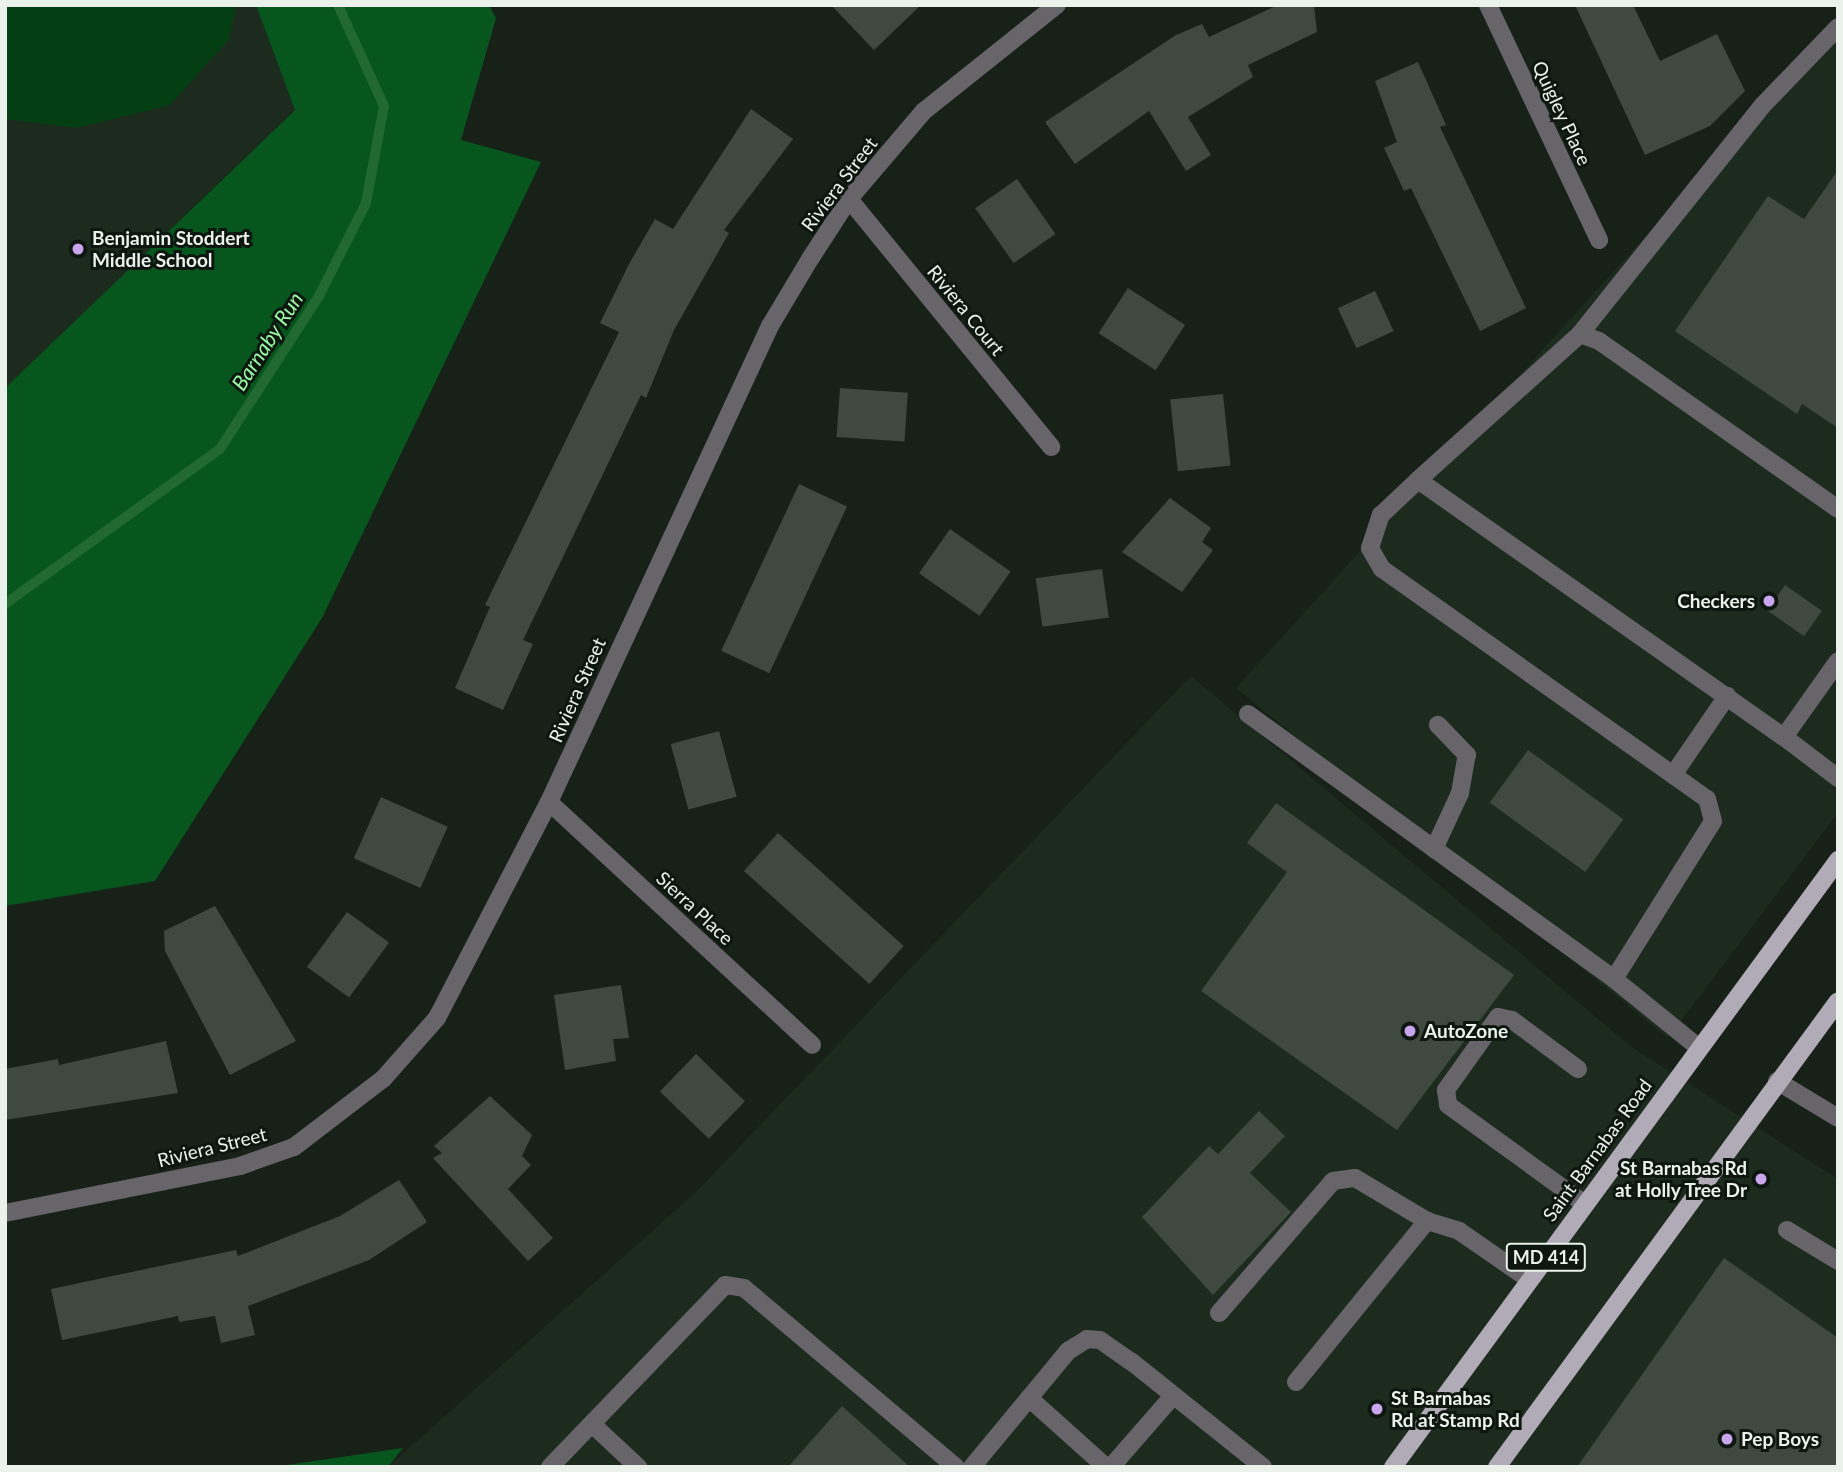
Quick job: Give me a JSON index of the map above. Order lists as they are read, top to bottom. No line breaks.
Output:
{"streets":{"main road":["Saint Barnabas Road","MD 414"],"street":["Quigley Place","Riviera Street","Riviera Court","Sierra Place"]},"crossings":[["Riviera Street","Riviera Court"],["Riviera Street","Sierra Place"]],"water":["Barnaby Run"],"places":["Benjamin Stoddert Middle School","Checkers","AutoZone","St Barnabas Rd at Holly Tree Dr","St Barnabas Rd at Stamp Rd","Pep Boys"]}
